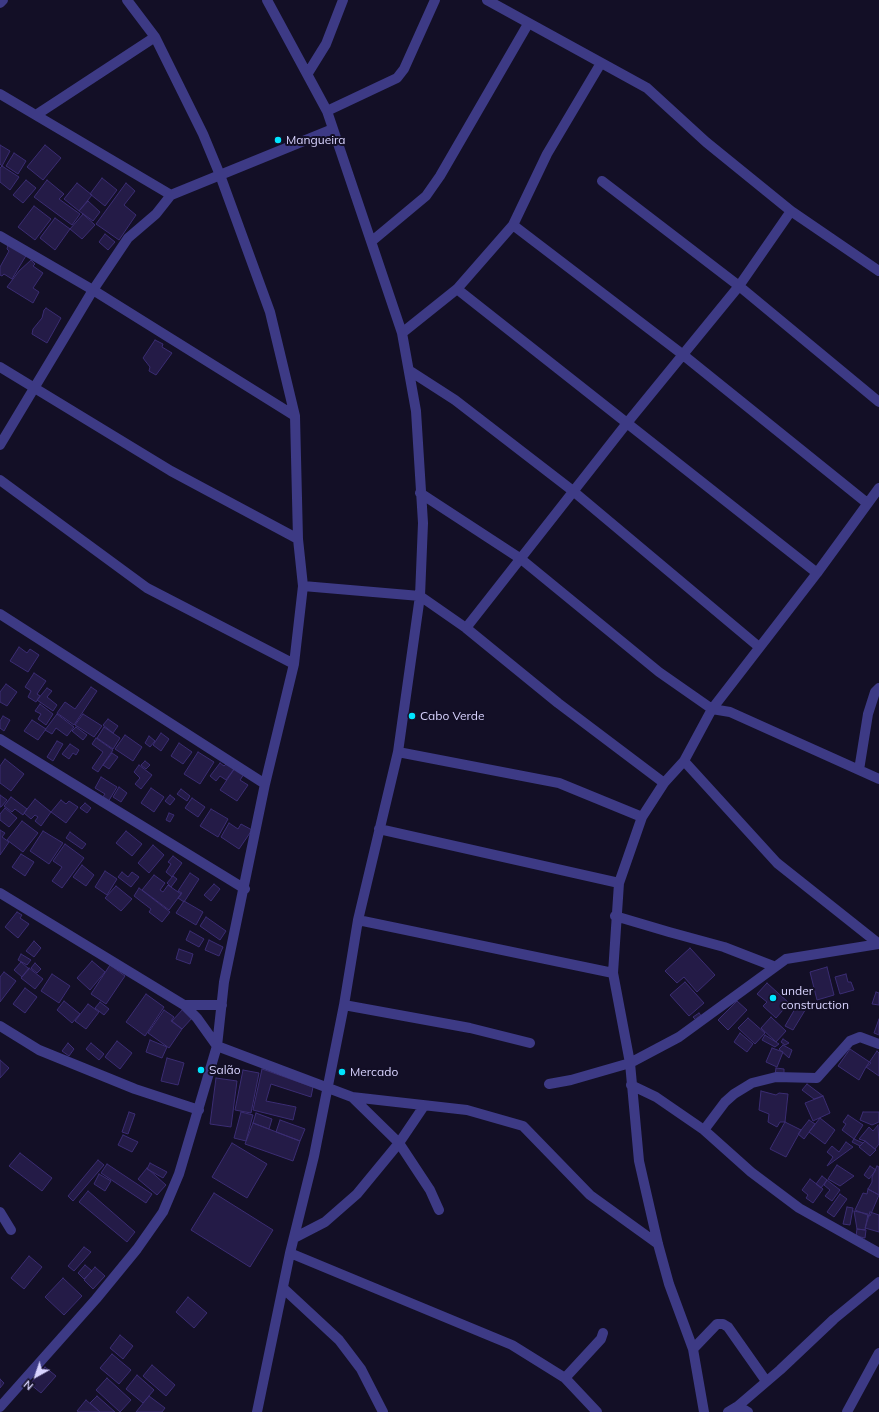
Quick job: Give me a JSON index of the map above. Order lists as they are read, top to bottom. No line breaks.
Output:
{"places":["Mangueira","Cabo Verde","under construction","Salão","Mercado"],"north":"bottom left"}
